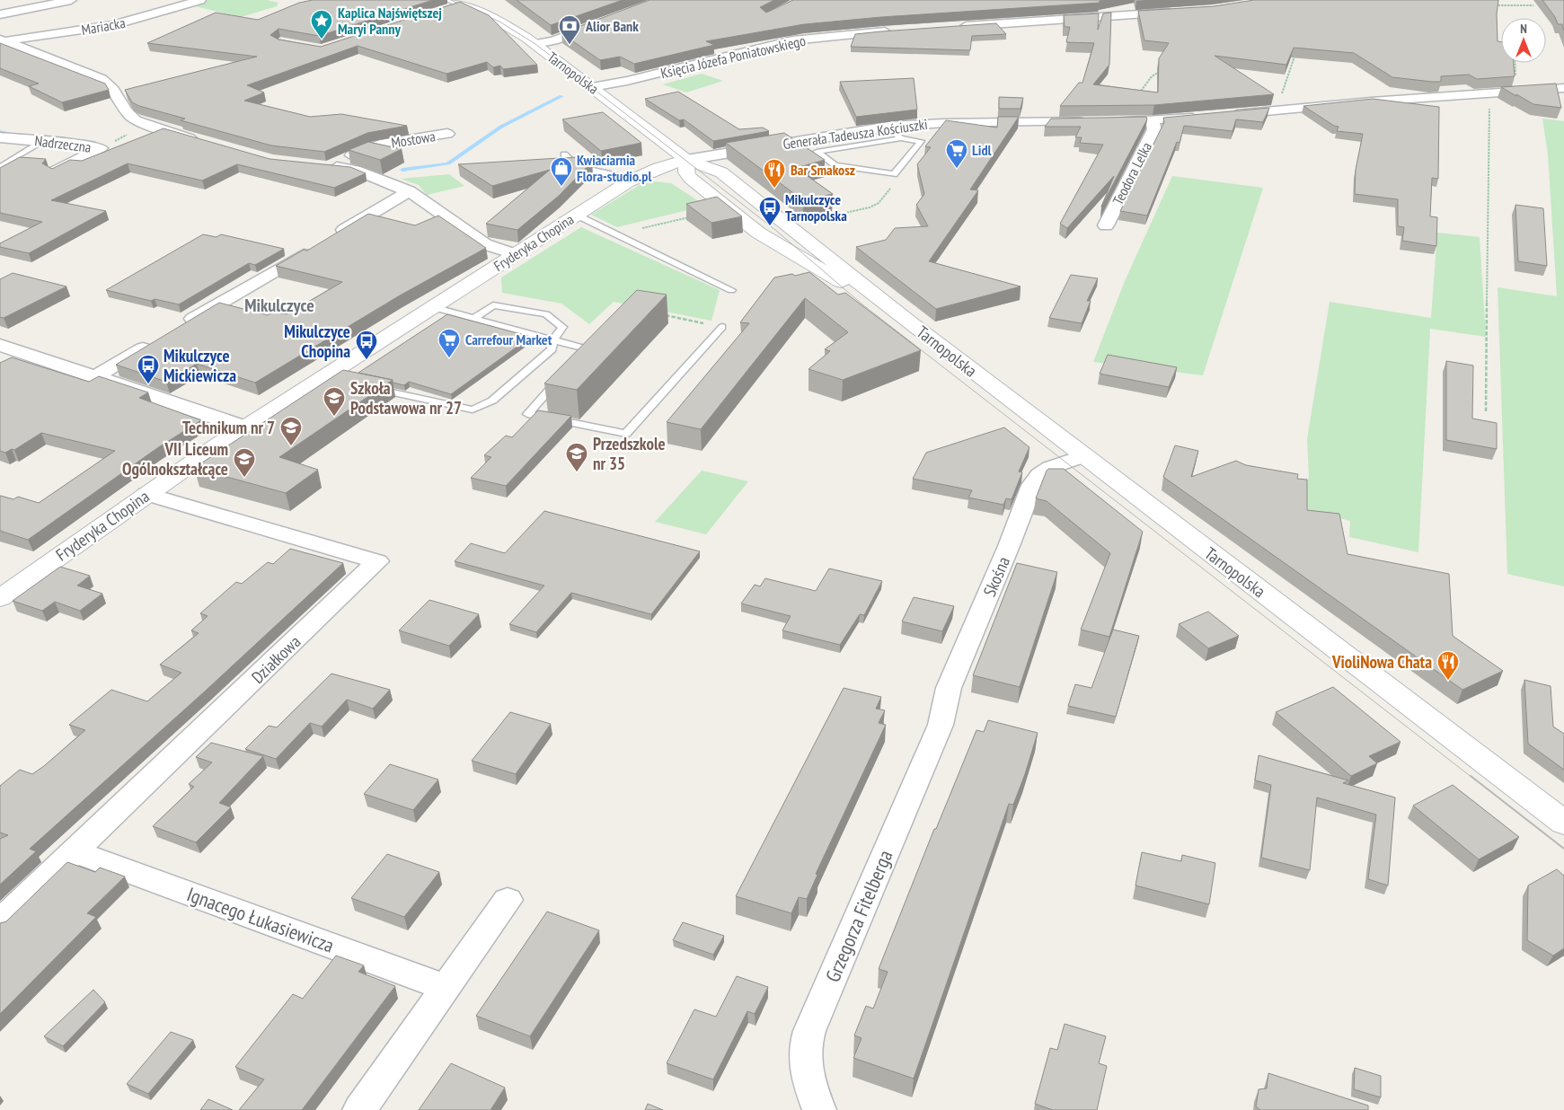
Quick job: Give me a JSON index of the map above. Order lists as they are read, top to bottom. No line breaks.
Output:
{"streets":{"main road":["Tarnopolska","Fryderyka Chopina"],"street":["Mariacka","Księcia Józefa Poniatowskiego","Generała Tadeusza Kościuszki","Mostowa","Nadrzeczna","Teodora Lelka","Skośna","Działkowa","Grzegorza Fitelberga","Ignacego Łukasiewicza"]},"crossings":[["Księcia Józefa Poniatowskiego","Tarnopolska"],["Tarnopolska","Generała Tadeusza Kościuszki"],["Tarnopolska","Fryderyka Chopina"],["Tarnopolska","Skośna"],["Generała Tadeusza Kościuszki","Fryderyka Chopina"],["Fryderyka Chopina","Działkowa"],["Skośna","Grzegorza Fitelberga"],["Działkowa","Ignacego Łukasiewicza"]],"districts":["Mikulczyce"],"places":{"place":["Kaplica Najświętszej Maryi Panny"],"bank":["Alior Bank"],"supermarket":["Lidl","Carrefour Market"],"shop":["Kwiaciarnia Flora-studio.pl"],"restaurant":["Bar Smakosz","VioliNowa Chata"],"bus stop":["Mikulczyce Tarnopolska","Mikulczyce Chopina","Mikulczyce Mickiewicza"],"school or university":["Szkoła Podstawowa nr 27","Technikum nr 7","Przedszkole nr 35","VII Liceum Ogólnokształcące"]},"north":"top"}
